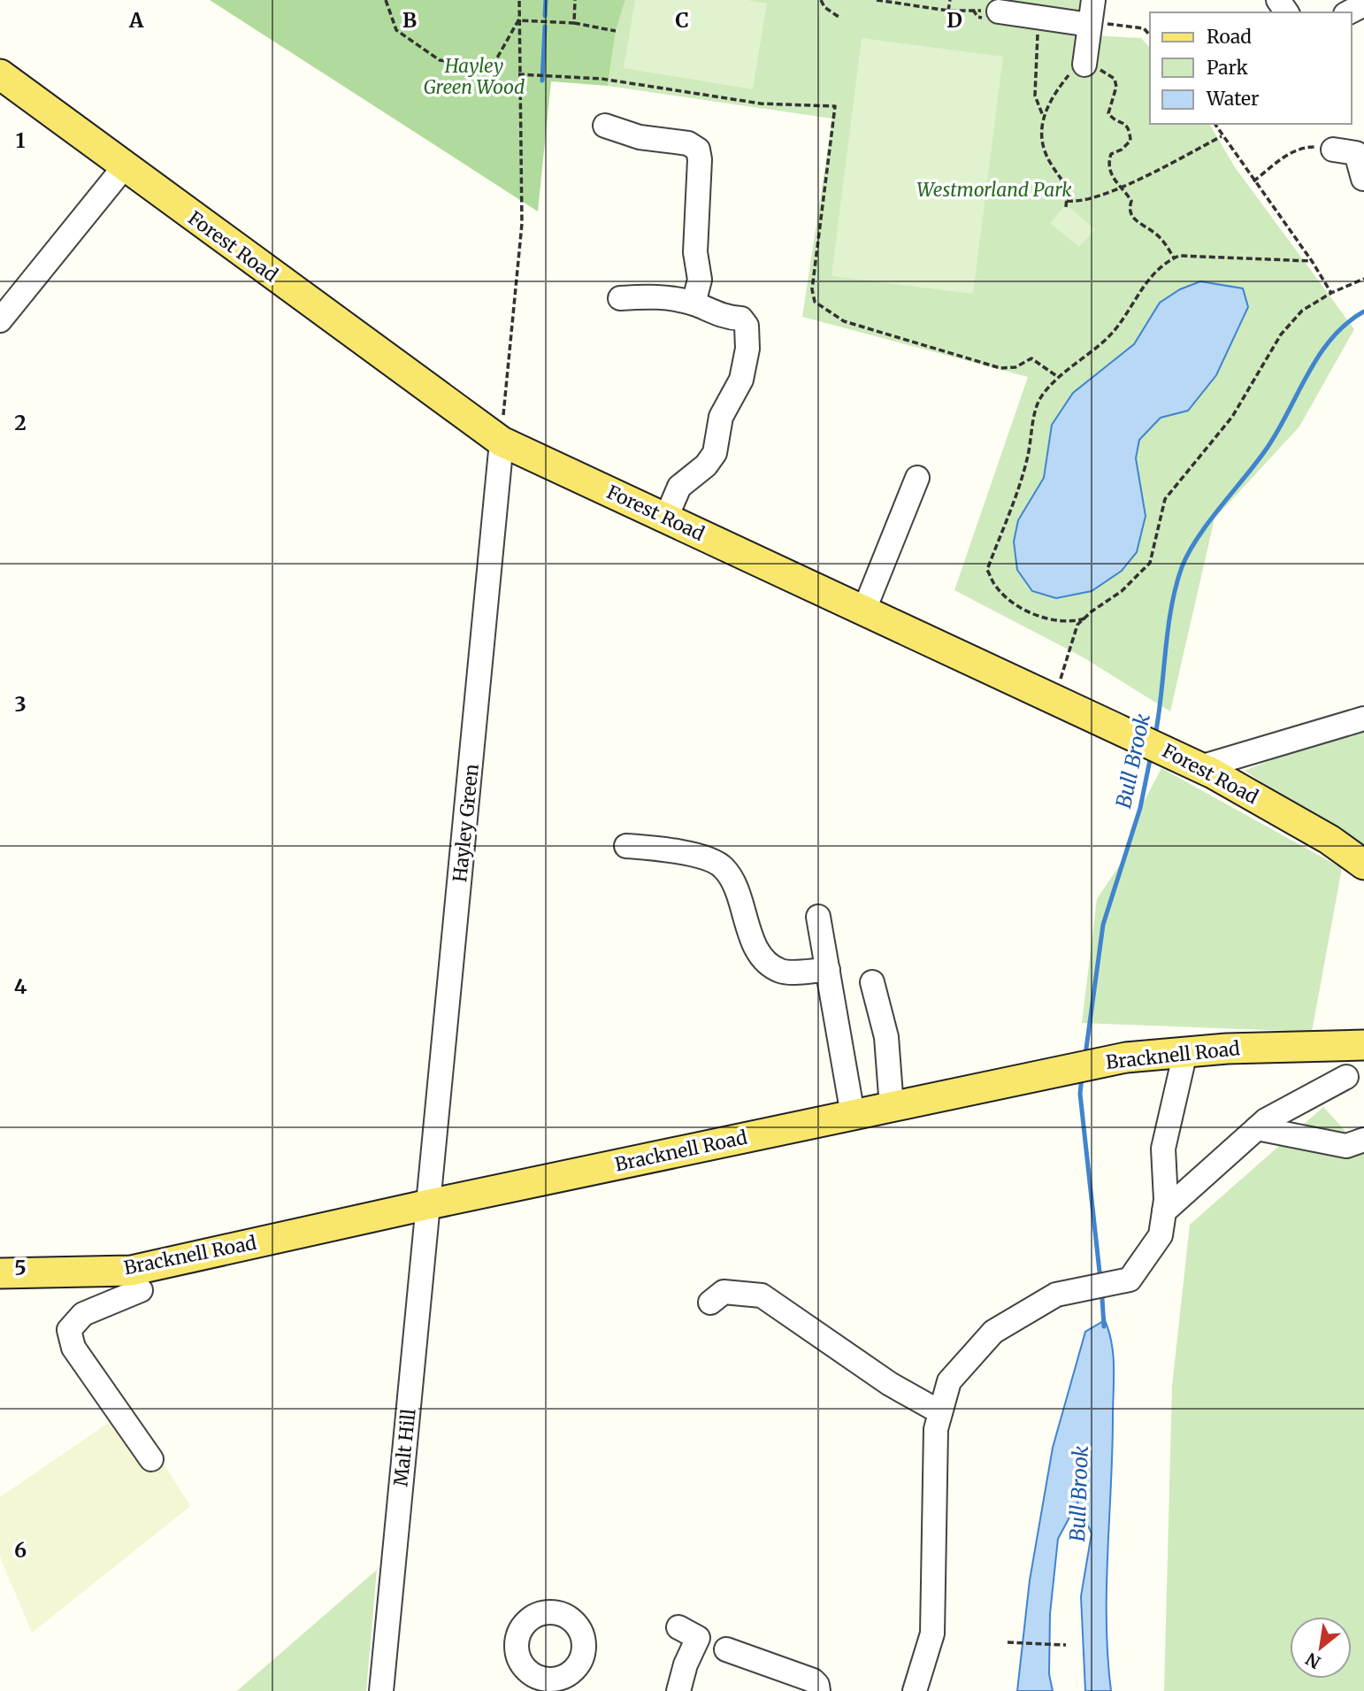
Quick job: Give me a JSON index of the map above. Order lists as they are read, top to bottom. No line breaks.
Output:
{"streets":{"main road":["Forest Road","Bracknell Road"],"street":["Hayley Green","Malt Hill"]},"crossings":[["Forest Road","Hayley Green"],["Hayley Green","Bracknell Road"],["Hayley Green","Malt Hill"],["Bracknell Road","Malt Hill"]],"water":["Bull Brook"],"parks":["Hayley Green Wood","Westmorland Park"],"legend":["Road","Park","Water"],"north":"bottom left","grid":{"columns":["A","B","C","D"],"rows":["1","2","3","4","5","6"]}}
